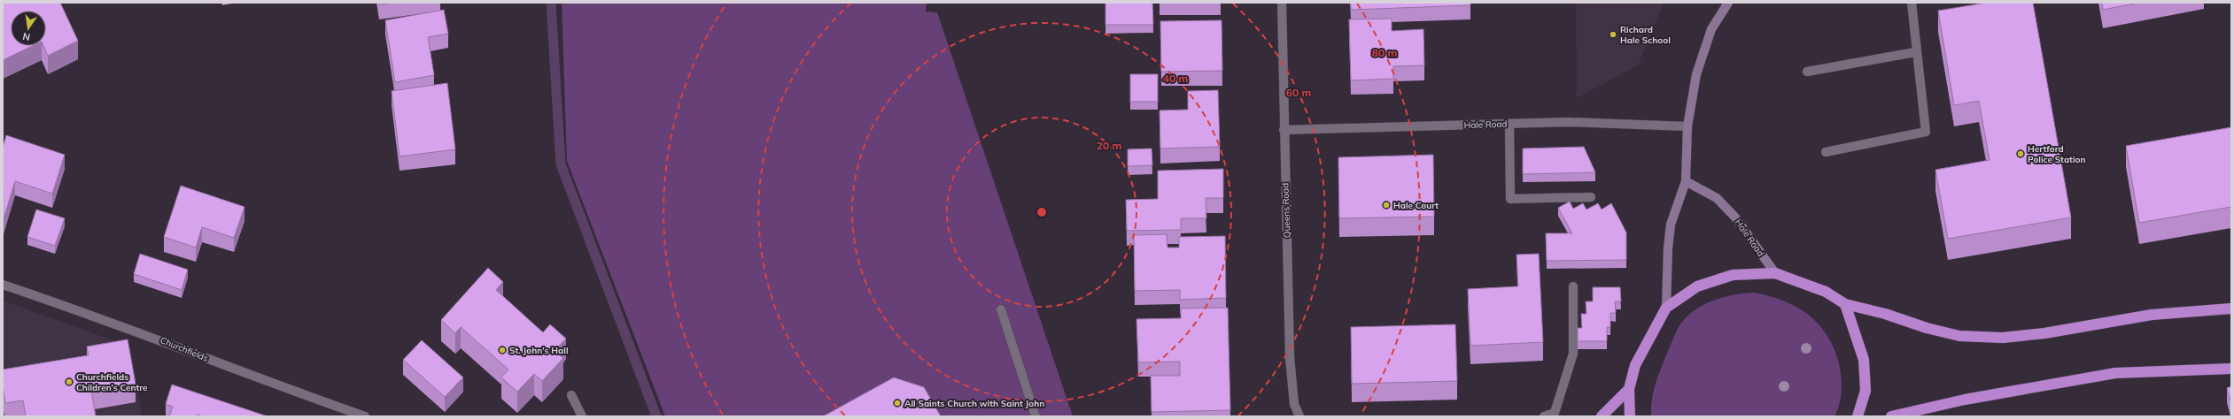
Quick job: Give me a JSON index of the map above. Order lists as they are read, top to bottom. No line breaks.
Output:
{"streets":{"main road":["Hale Road"],"street":["Queens Road","Churchfields"]},"crossings":[["Hale Road","Queens Road"]],"places":["Richard Hale School","Hertford Police Station","Hale Court","St. John's Hall","Churchfields Children’s Centre","All Saints Church with Saint John"],"north":"bottom","rings":["80 m","40 m","60 m","20 m"]}
